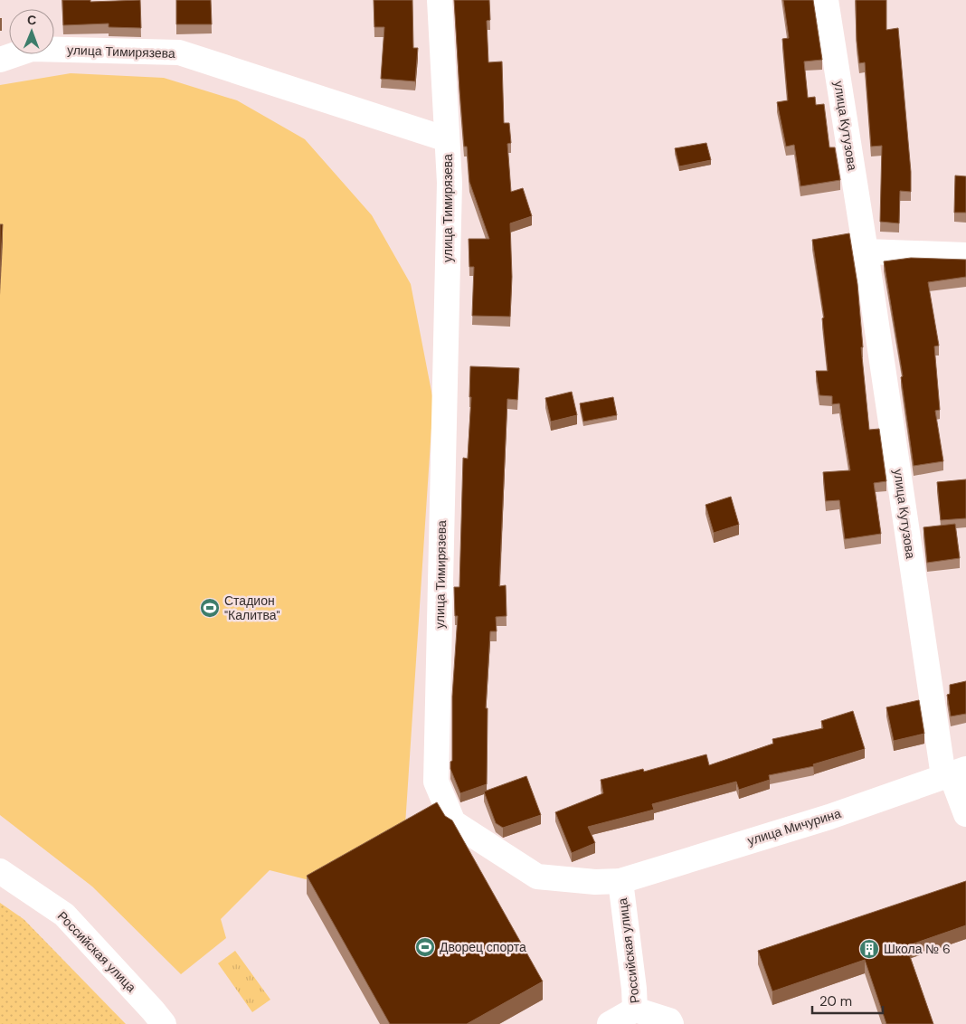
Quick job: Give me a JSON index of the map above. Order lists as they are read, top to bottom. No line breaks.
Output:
{"streets":{"street":["улица Тимирязева","улица Кутузова","улица Мичурина","Российская улица"]},"crossings":[["улица Тимирязева","улица Мичурина"],["улица Тимирязева","Российская улица"],["улица Кутузова","улица Мичурина"],["улица Мичурина","Российская улица"]],"places":{"sports":["Стадион \"Калитва\"","Дворец спорта"],"building":["Школа № 6"]},"scale_bar":"20 m","north":"top"}
